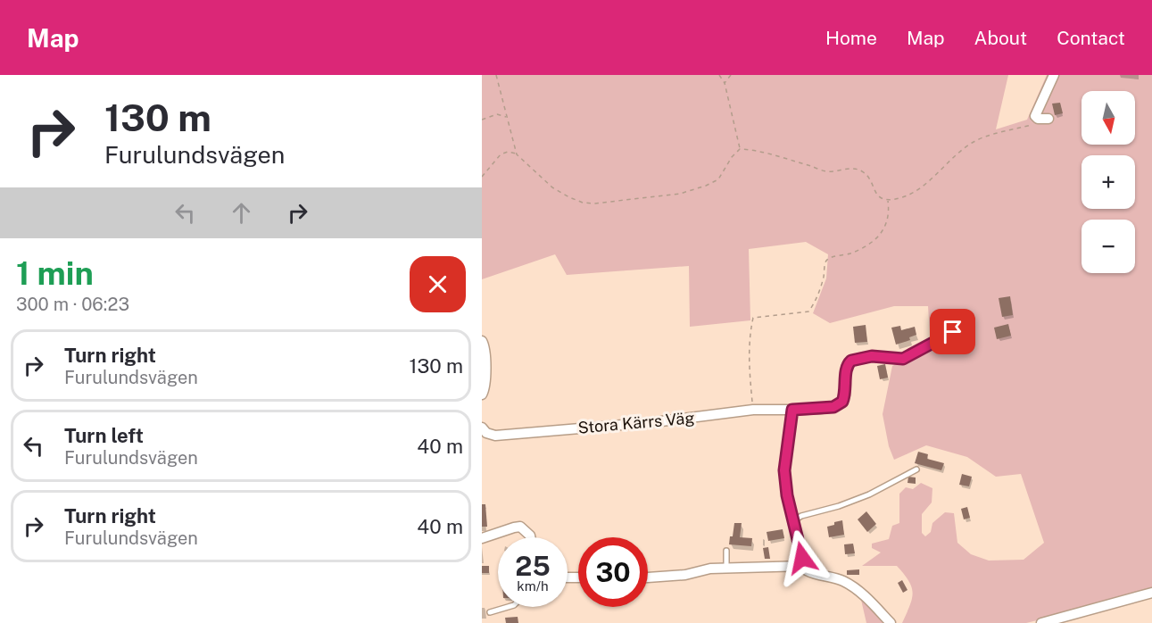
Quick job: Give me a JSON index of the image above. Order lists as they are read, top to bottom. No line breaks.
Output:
{"streets":{"street":["Stora Kärrs Väg"]},"north":"bottom","page":{"header":"Map","nav":["Home","Map","About","Contact"],"turn":["130 m","Furulundsvägen"],"map_buttons":["+","−"],"heading":["1 min","300 m · 06:23"],"list":[{"name":"Turn right","note":"Furulundsvägen","value":"130 m"},{"name":"Turn left","note":"Furulundsvägen","value":"40 m"},{"name":"Turn right","note":"Furulundsvägen","value":"40 m"}],"speed":"25 km/h","limit":"30"}}
